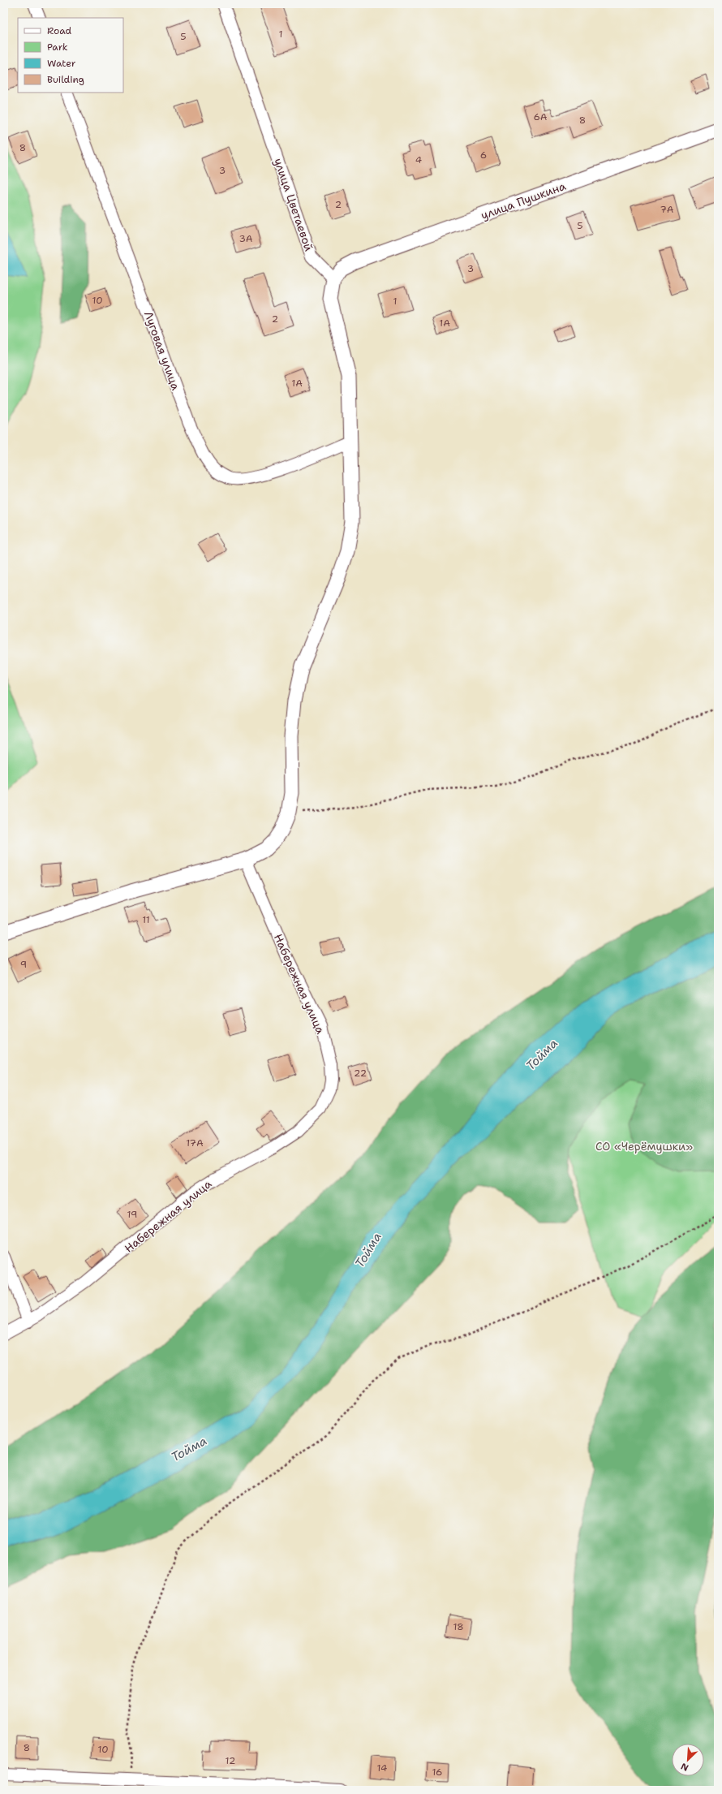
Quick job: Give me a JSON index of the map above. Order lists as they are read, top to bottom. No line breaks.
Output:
{"streets":{"street":["улица Пушкина","улица Цветаевой","Луговая улица","Набережная улица"]},"crossings":[["улица Пушкина","улица Цветаевой"]],"water":["Тойма"],"parks":["СО «Черёмушки»"],"house_numbers":["1","5","6А","8","8","6","4","3","2","7А","5","3А","3","10","1","2","1А","1А","11","9","22","17А","19","18","8","10","12","14","16"],"legend":["Road","Park","Water","Building"],"north":"bottom left"}
